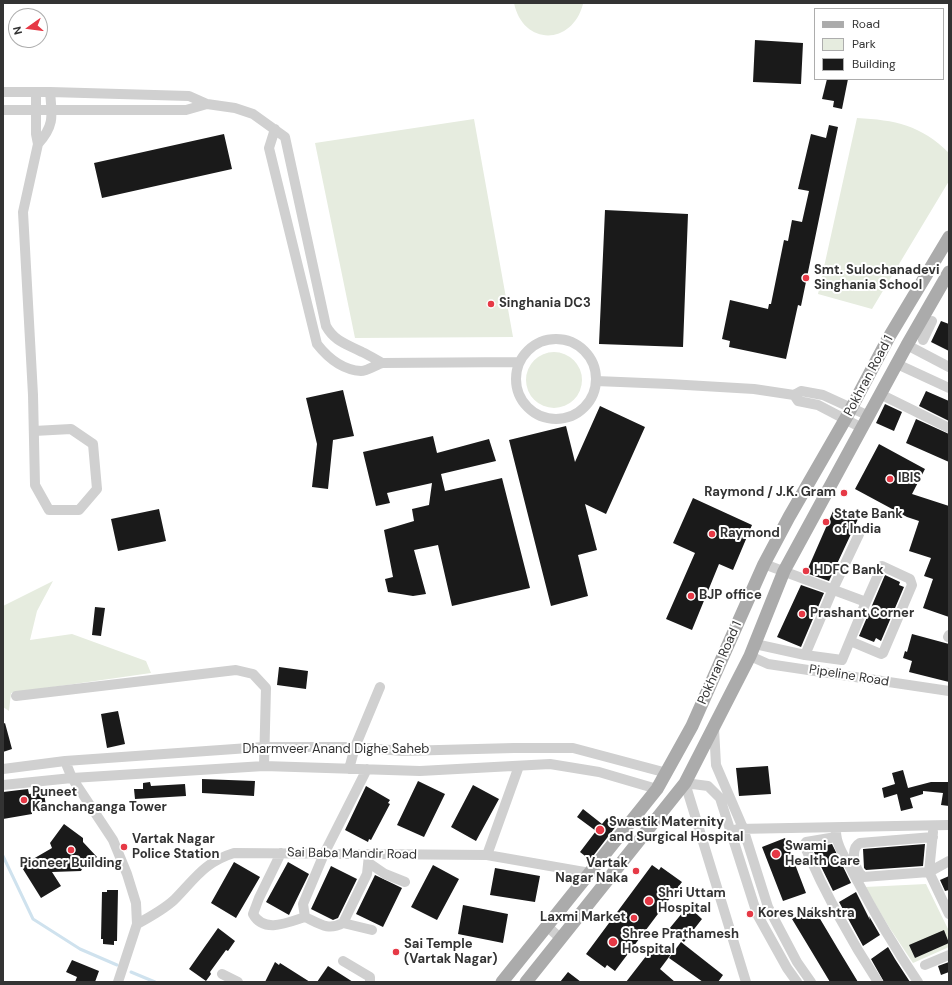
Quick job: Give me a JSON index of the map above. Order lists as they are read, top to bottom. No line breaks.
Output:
{"streets":{"main road":["Pokhran Road 1"],"street":["Pipeline Road","Dharmveer Anand Dighe Saheb","Sai Baba Mandir Road"]},"crossings":[["Pokhran Road 1","Pipeline Road"],["Pokhran Road 1","Dharmveer Anand Dighe Saheb"],["Pokhran Road 1","Sai Baba Mandir Road"]],"places":["Smt. Sulochanadevi Singhania School","Singhania DC3","IBIS","Raymond / J.K. Gram","State Bank of India","Raymond","HDFC Bank","BJP office","Prashant Corner","Puneet Kanchanganga Tower","Swastik Maternity and Surgical Hospital","Vartak Nagar Police Station","Pioneer Building","Swami Health Care","Vartak Nagar Naka","Shri Uttam Hospital","Kores Nakshtra","Laxmi Market","Shree Prathamesh Hospital","Sai Temple (Vartak Nagar)"],"legend":["Road","Park","Building"],"north":"left"}
